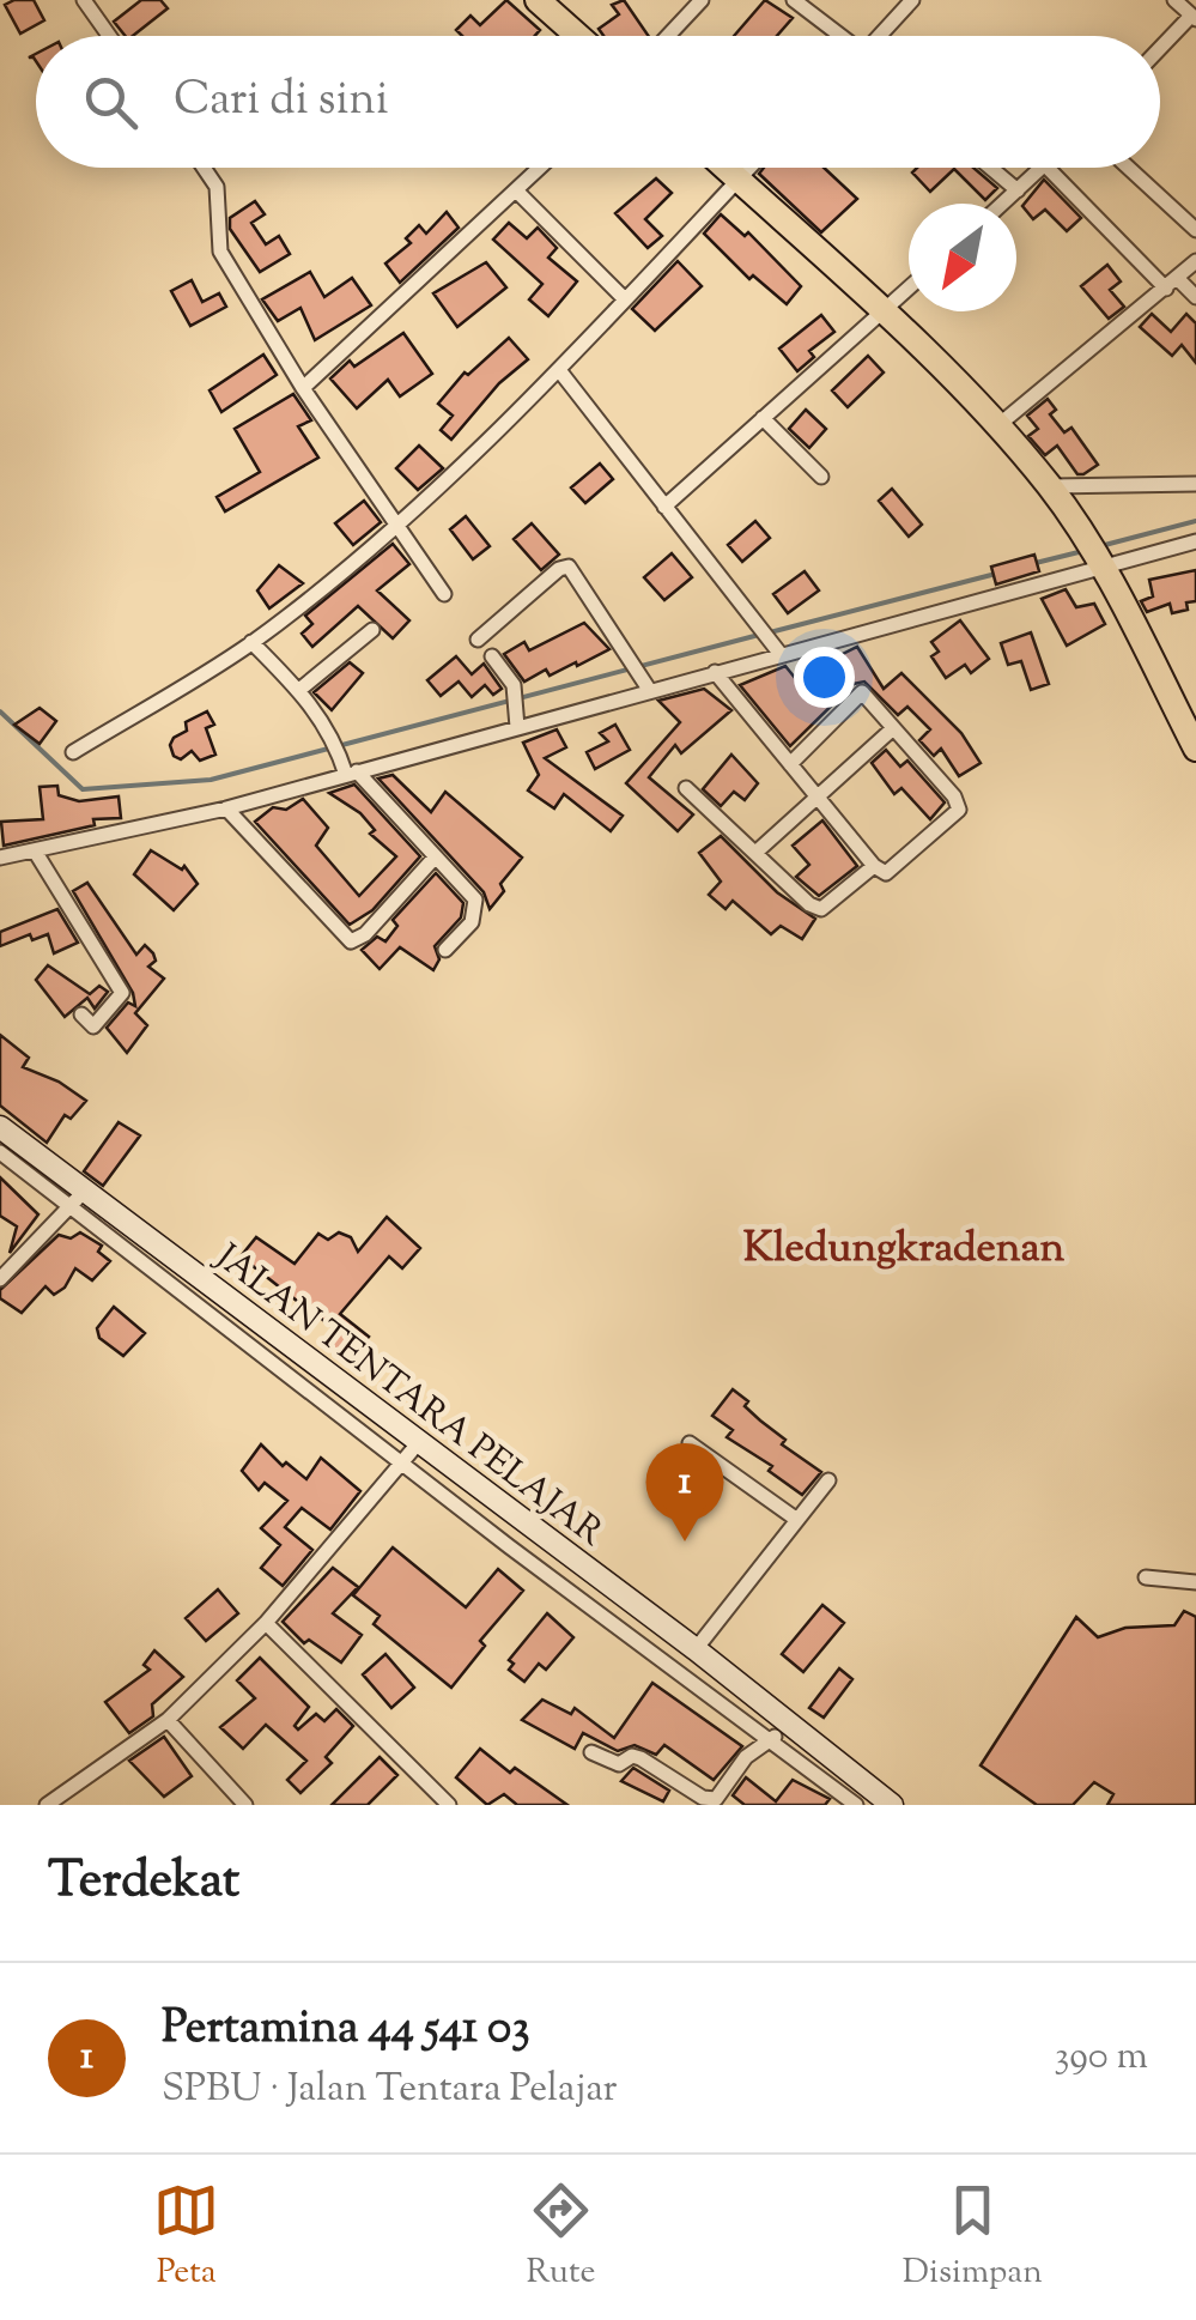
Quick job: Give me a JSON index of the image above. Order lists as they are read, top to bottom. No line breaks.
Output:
{"streets":{"main road":["JALAN TENTARA PELAJAR"]},"districts":["Kledungkradenan"],"north":"bottom left","page":{"search":"Cari di sini","pins":"1","heading":"Terdekat","list":[{"mark":"1","name":"Pertamina 44 541 03","note":"SPBU · Jalan Tentara Pelajar","value":"390 m"}],"nav":["Peta","Rute","Disimpan"]}}
